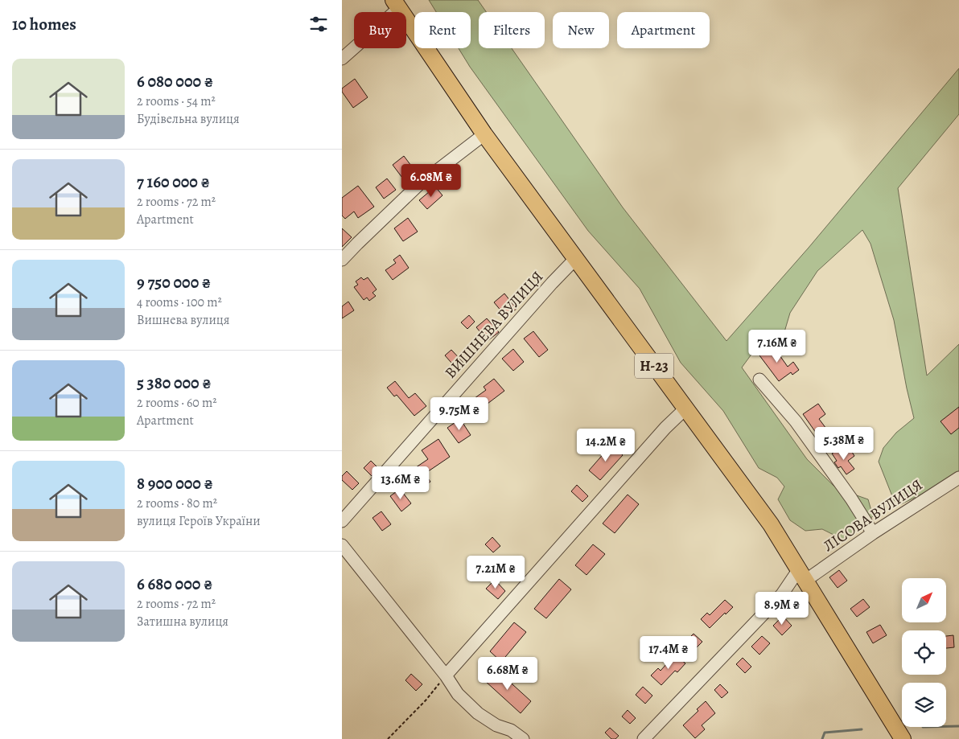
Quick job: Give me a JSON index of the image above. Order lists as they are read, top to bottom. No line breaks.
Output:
{"streets":{"main road":["Н-23"],"street":["ВИШНЕВА ВУЛИЦЯ","ЛІСОВА ВУЛИЦЯ"]},"crossings":[["ВИШНЕВА ВУЛИЦЯ","Н-23"],["Н-23","ЛІСОВА ВУЛИЦЯ"]],"north":"top right","page":{"heading":"10 homes","chip":["Buy","Rent","Filters","New","Apartment"],"list":[{"name":"6 080 000 ₴","note":"2 rooms · 54 m² · Будівельна вулиця"},{"name":"7 160 000 ₴","note":"2 rooms · 72 m² · Apartment"},{"name":"9 750 000 ₴","note":"4 rooms · 100 m² · Вишнева вулиця"},{"name":"5 380 000 ₴","note":"2 rooms · 60 m² · Apartment"},{"name":"8 900 000 ₴","note":"2 rooms · 80 m² · вулиця Героїв України"},{"name":"6 680 000 ₴","note":"2 rooms · 72 m² · Затишна вулиця"}],"price":["6.08M ₴","7.16M ₴","9.75M ₴","5.38M ₴","14.2M ₴","13.6M ₴","7.21M ₴","8.9M ₴","17.4M ₴","6.68M ₴"]}}
